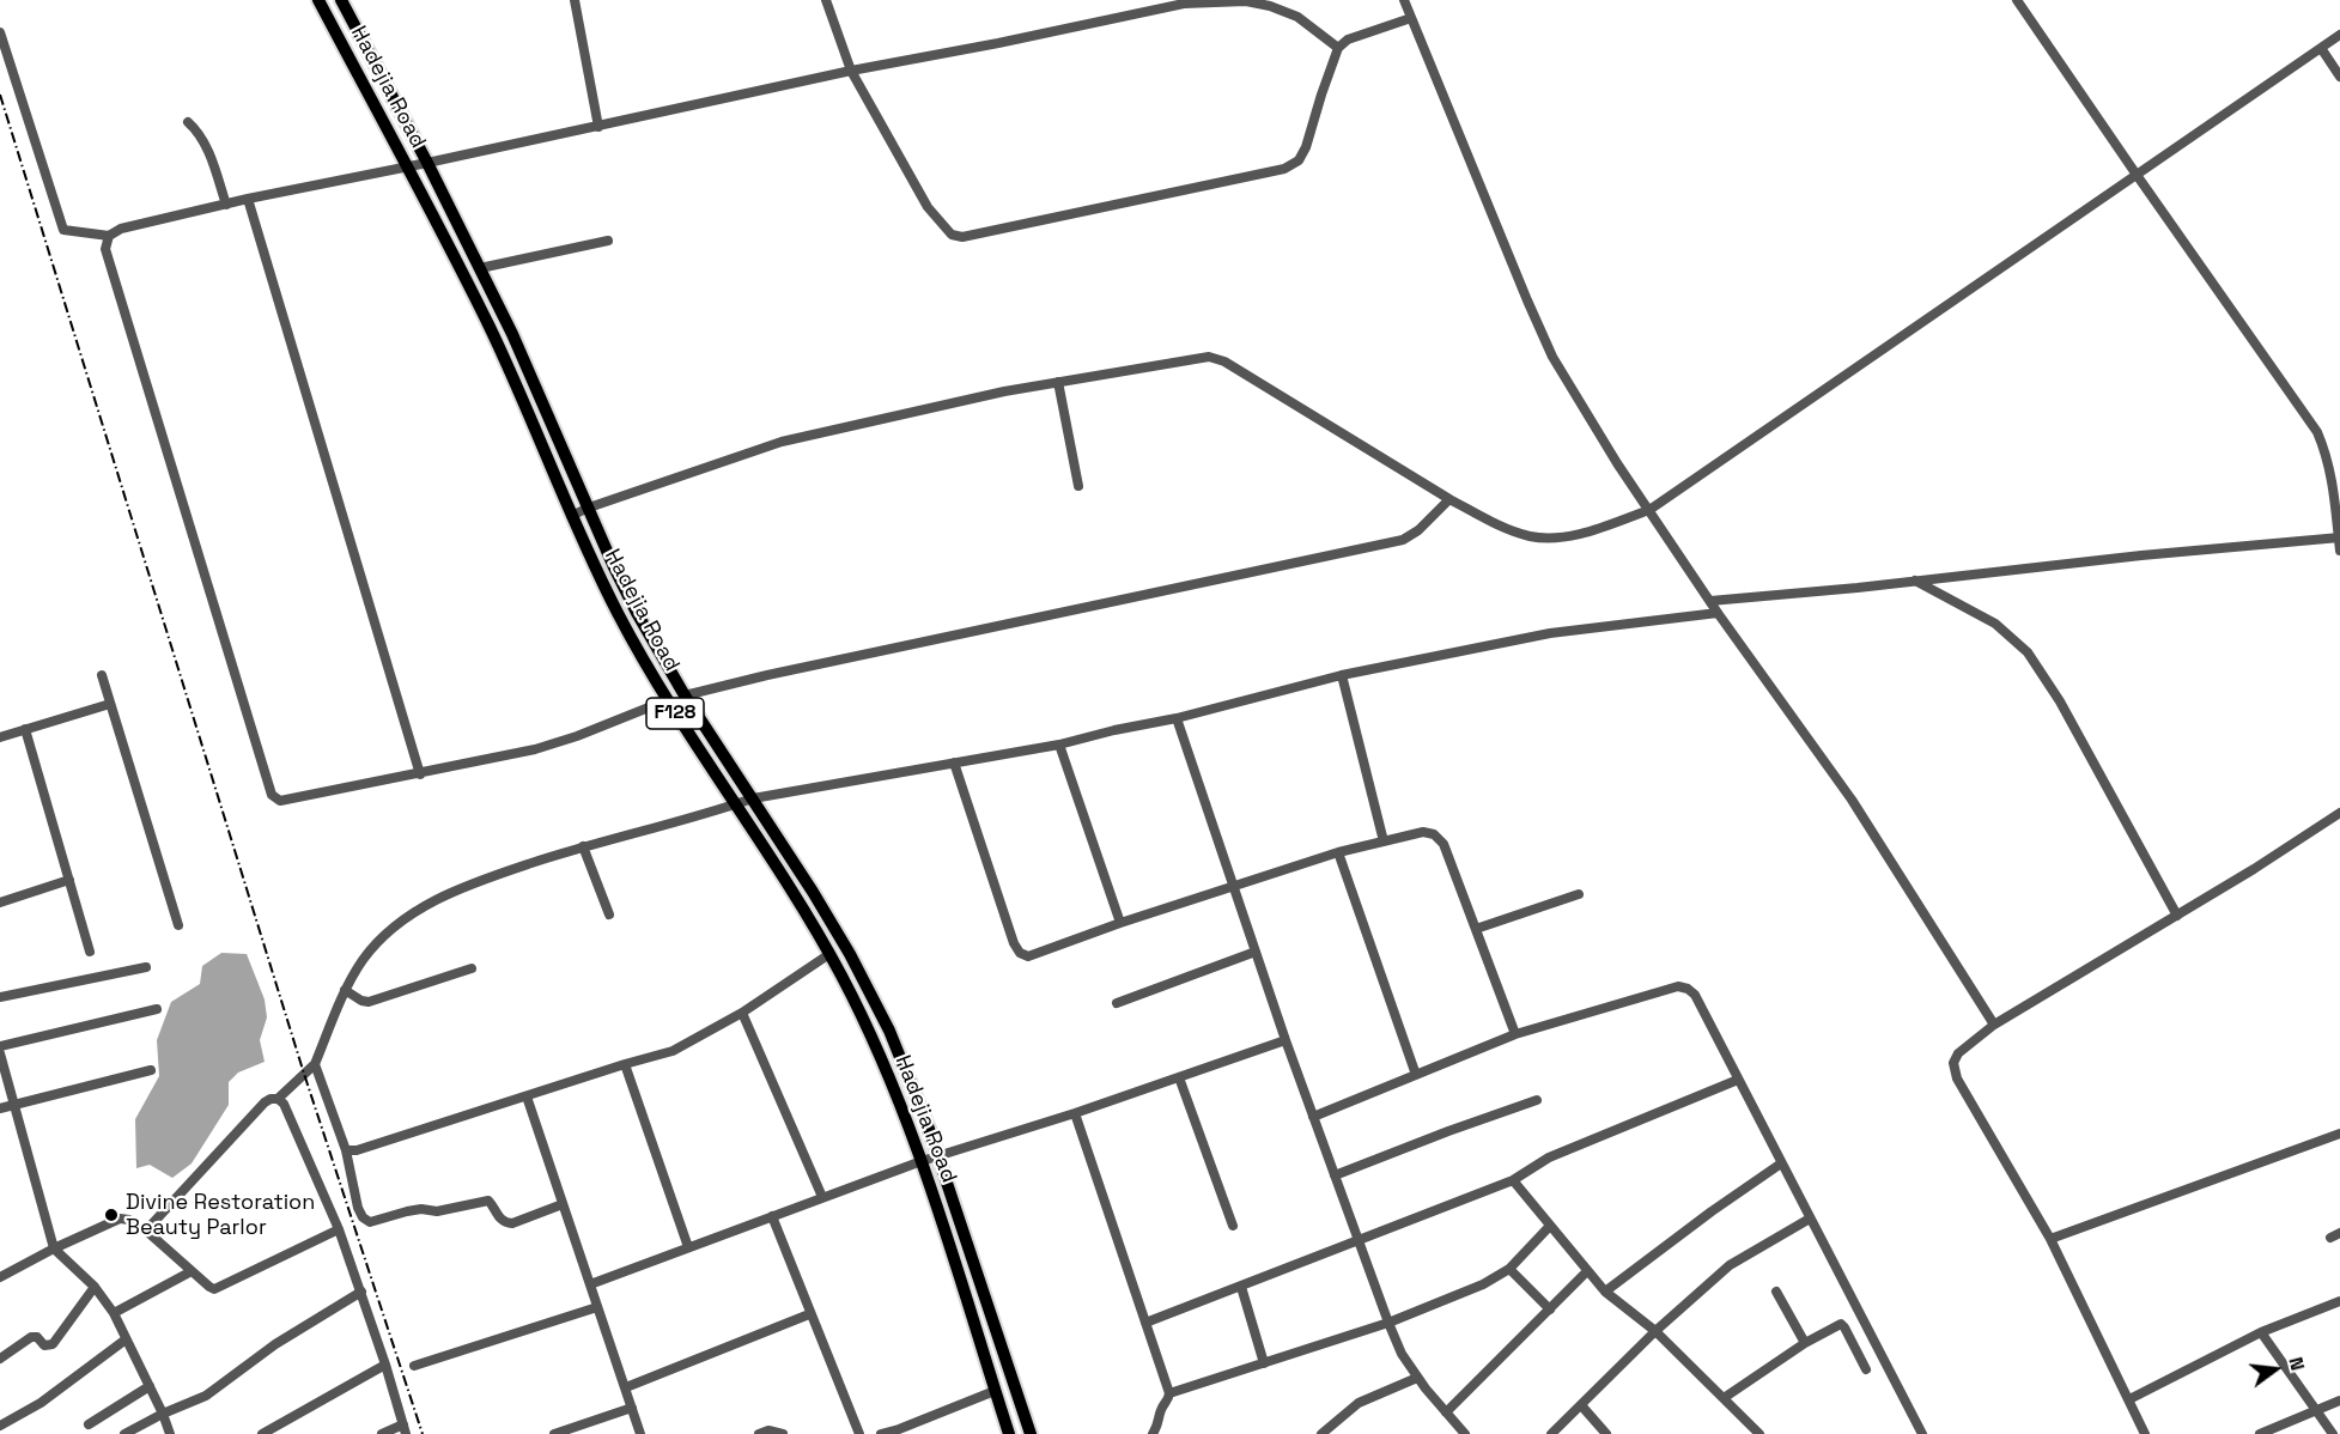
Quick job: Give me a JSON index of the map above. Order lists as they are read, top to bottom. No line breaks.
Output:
{"streets":{"main road":["Hadejia Road","F128"]},"places":["Divine Restoration Beauty Parlor"],"north":"right"}
